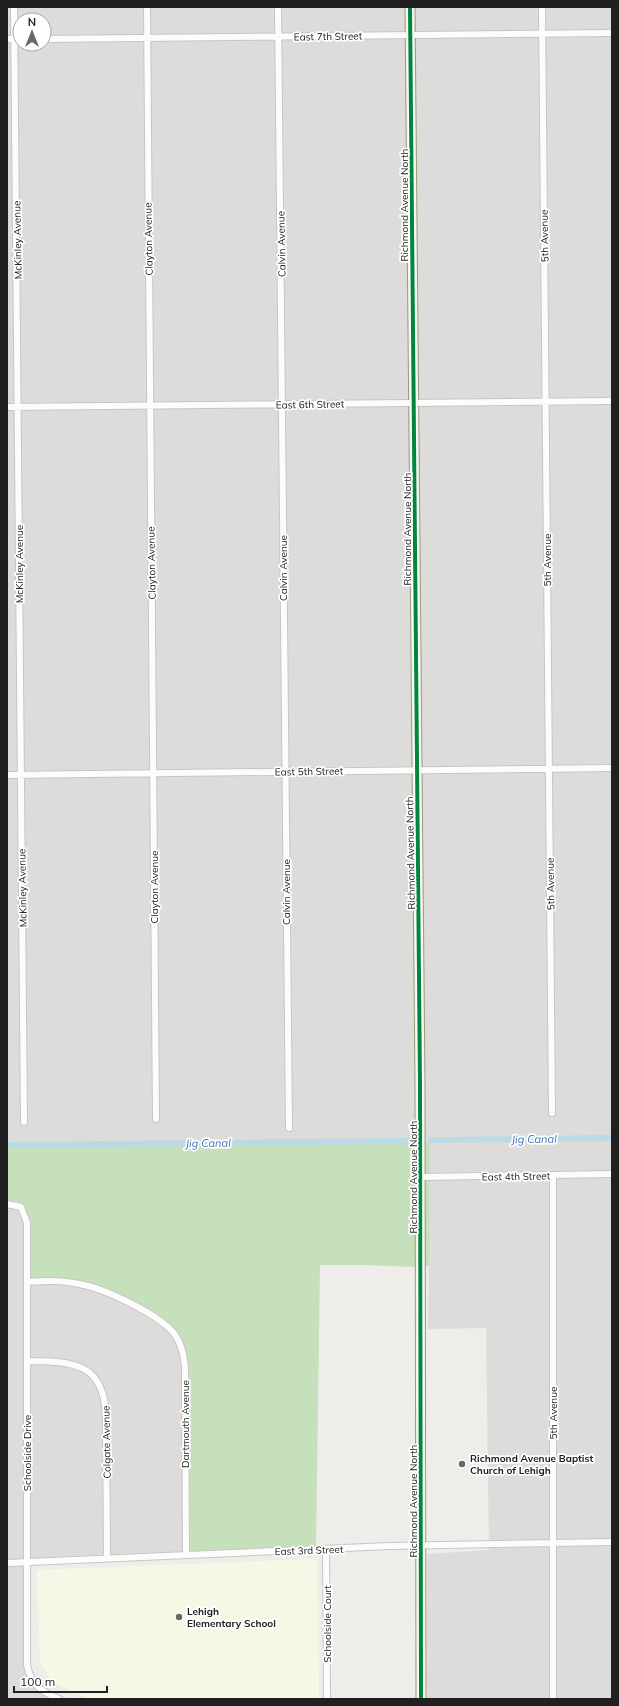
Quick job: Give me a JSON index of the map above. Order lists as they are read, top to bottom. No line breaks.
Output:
{"streets":{"street":["East 7th Street","Richmond Avenue North","5th Avenue","Clayton Avenue","McKinley Avenue","Calvin Avenue","East 6th Street","East 5th Street","East 4th Street","Dartmouth Avenue","Colgate Avenue","Schoolside Drive","East 3rd Street","Schoolside Court"]},"crossings":[["East 7th Street","Richmond Avenue North"],["East 7th Street","5th Avenue"],["East 7th Street","Clayton Avenue"],["East 7th Street","Calvin Avenue"],["Richmond Avenue North","East 6th Street"],["Richmond Avenue North","East 5th Street"],["Richmond Avenue North","East 4th Street"],["Richmond Avenue North","East 3rd Street"],["5th Avenue","East 6th Street"],["5th Avenue","East 5th Street"],["5th Avenue","East 4th Street"],["5th Avenue","East 3rd Street"],["Clayton Avenue","East 6th Street"],["Clayton Avenue","East 5th Street"],["McKinley Avenue","East 6th Street"],["McKinley Avenue","East 5th Street"],["Calvin Avenue","East 6th Street"],["Calvin Avenue","East 5th Street"],["Dartmouth Avenue","Schoolside Drive"],["Dartmouth Avenue","East 3rd Street"],["Colgate Avenue","Schoolside Drive"],["Colgate Avenue","East 3rd Street"],["Schoolside Drive","East 3rd Street"],["East 3rd Street","Schoolside Court"]],"water":["Jig Canal"],"places":["Richmond Avenue Baptist Church of Lehigh","Lehigh Elementary School"],"scale_bar":"100 m","north":"top"}
